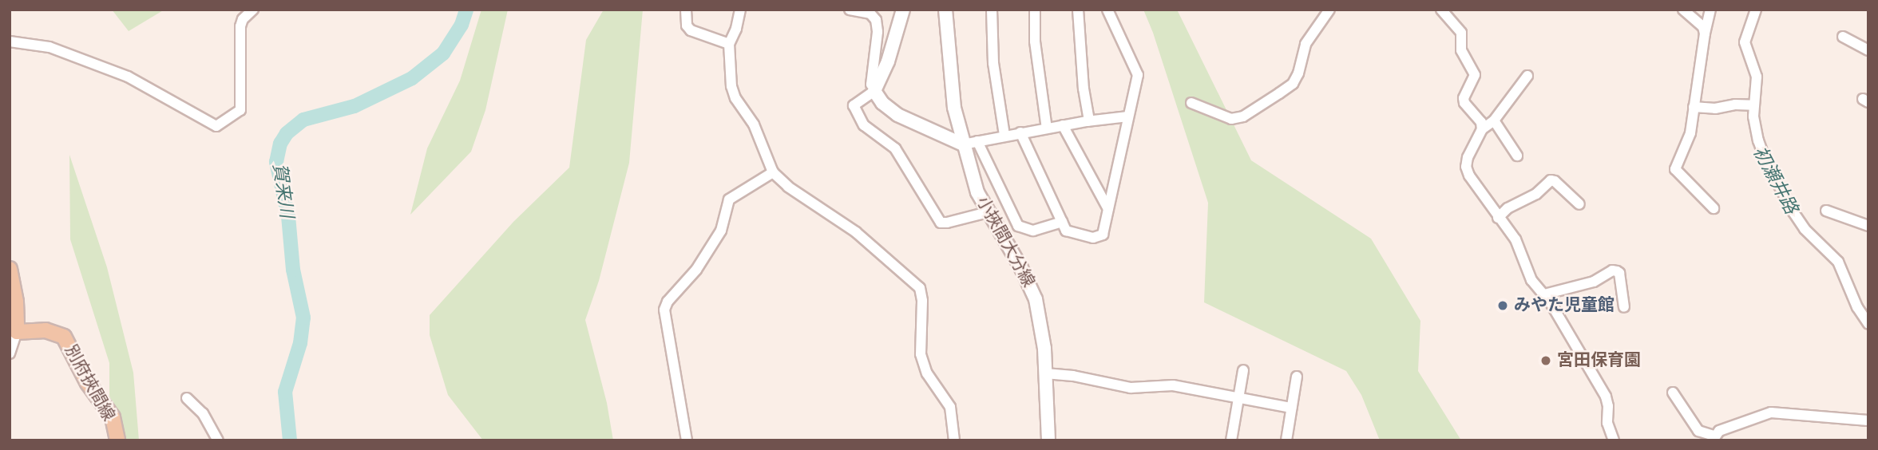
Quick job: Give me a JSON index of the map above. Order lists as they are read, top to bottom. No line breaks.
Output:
{"streets":{"main road":["小挾間大分線","別府挾間線"]},"water":["初瀬井路","賀来川"],"places":["みやた児童館","宮田保育園"]}
